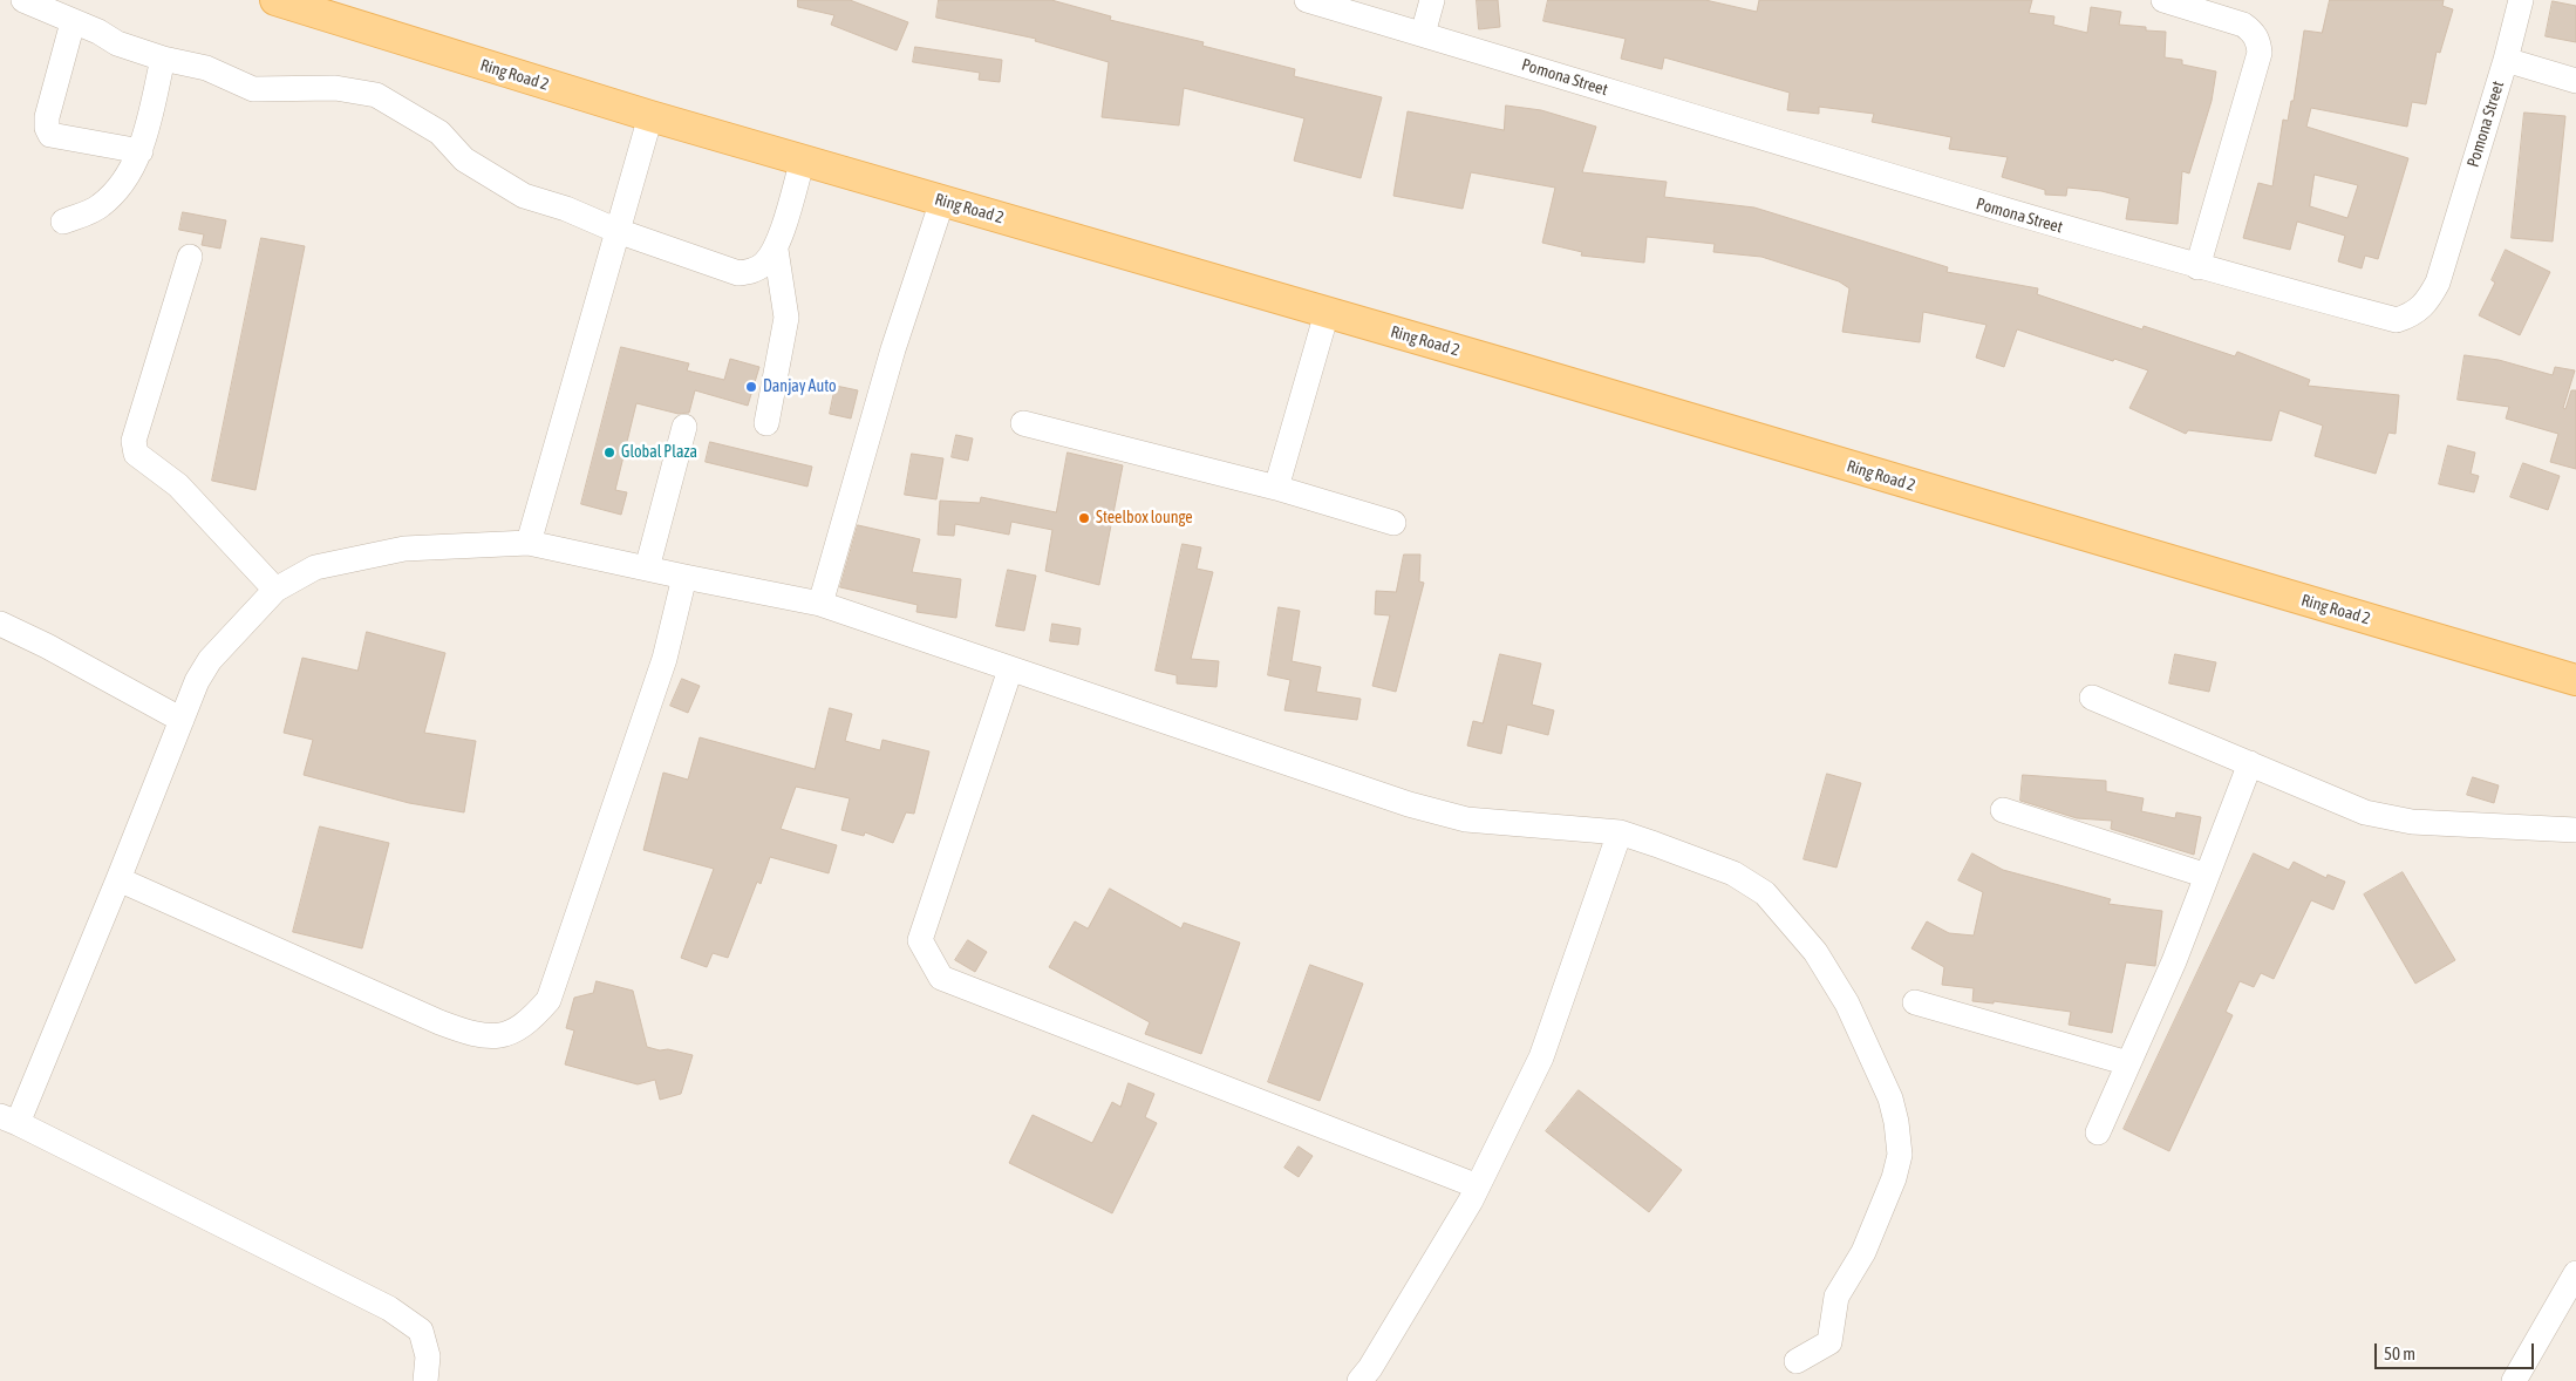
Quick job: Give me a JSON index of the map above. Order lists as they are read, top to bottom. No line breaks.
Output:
{"streets":{"main road":["Ring Road 2"],"street":["Pomona Street"]},"places":["Danjay Auto","Global Plaza","Steelbox lounge"],"scale_bar":"50 m"}
